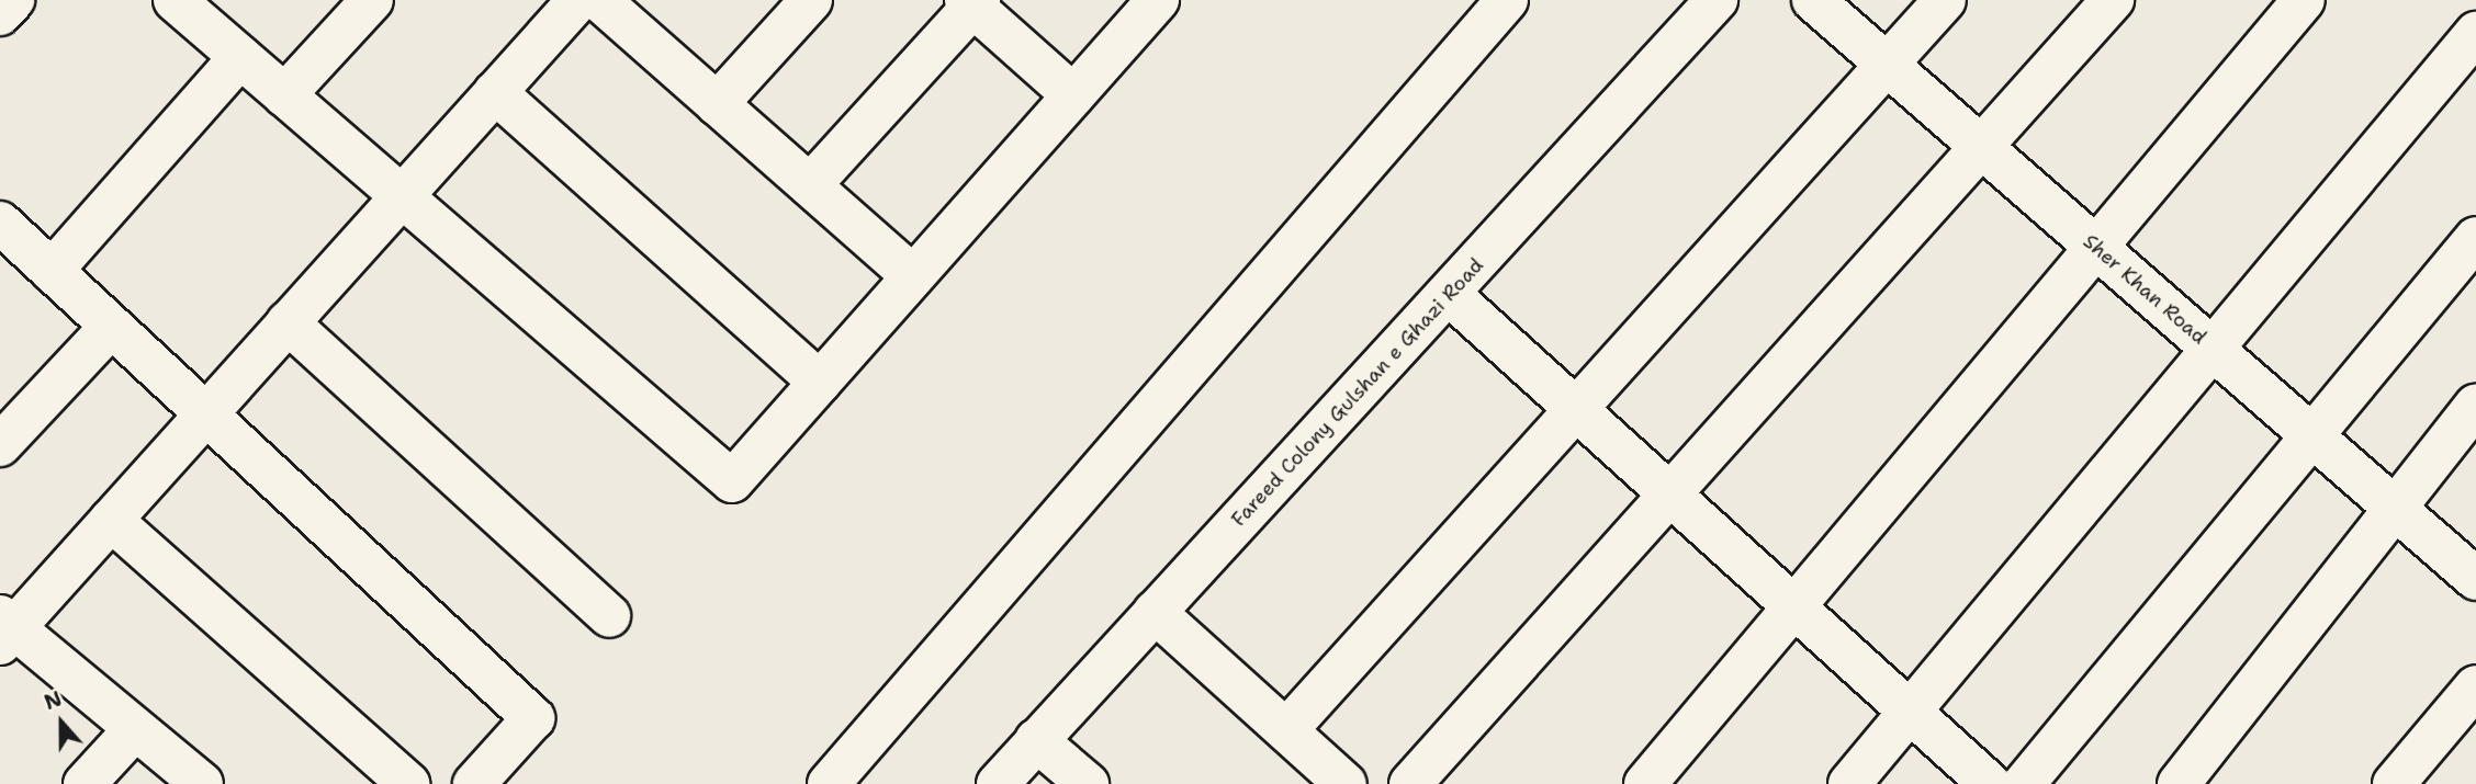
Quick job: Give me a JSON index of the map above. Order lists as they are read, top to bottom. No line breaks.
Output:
{"streets":{"street":["Sher Khan Road","Fareed Colony Gulshan e Ghazi Road"]},"north":"top"}
